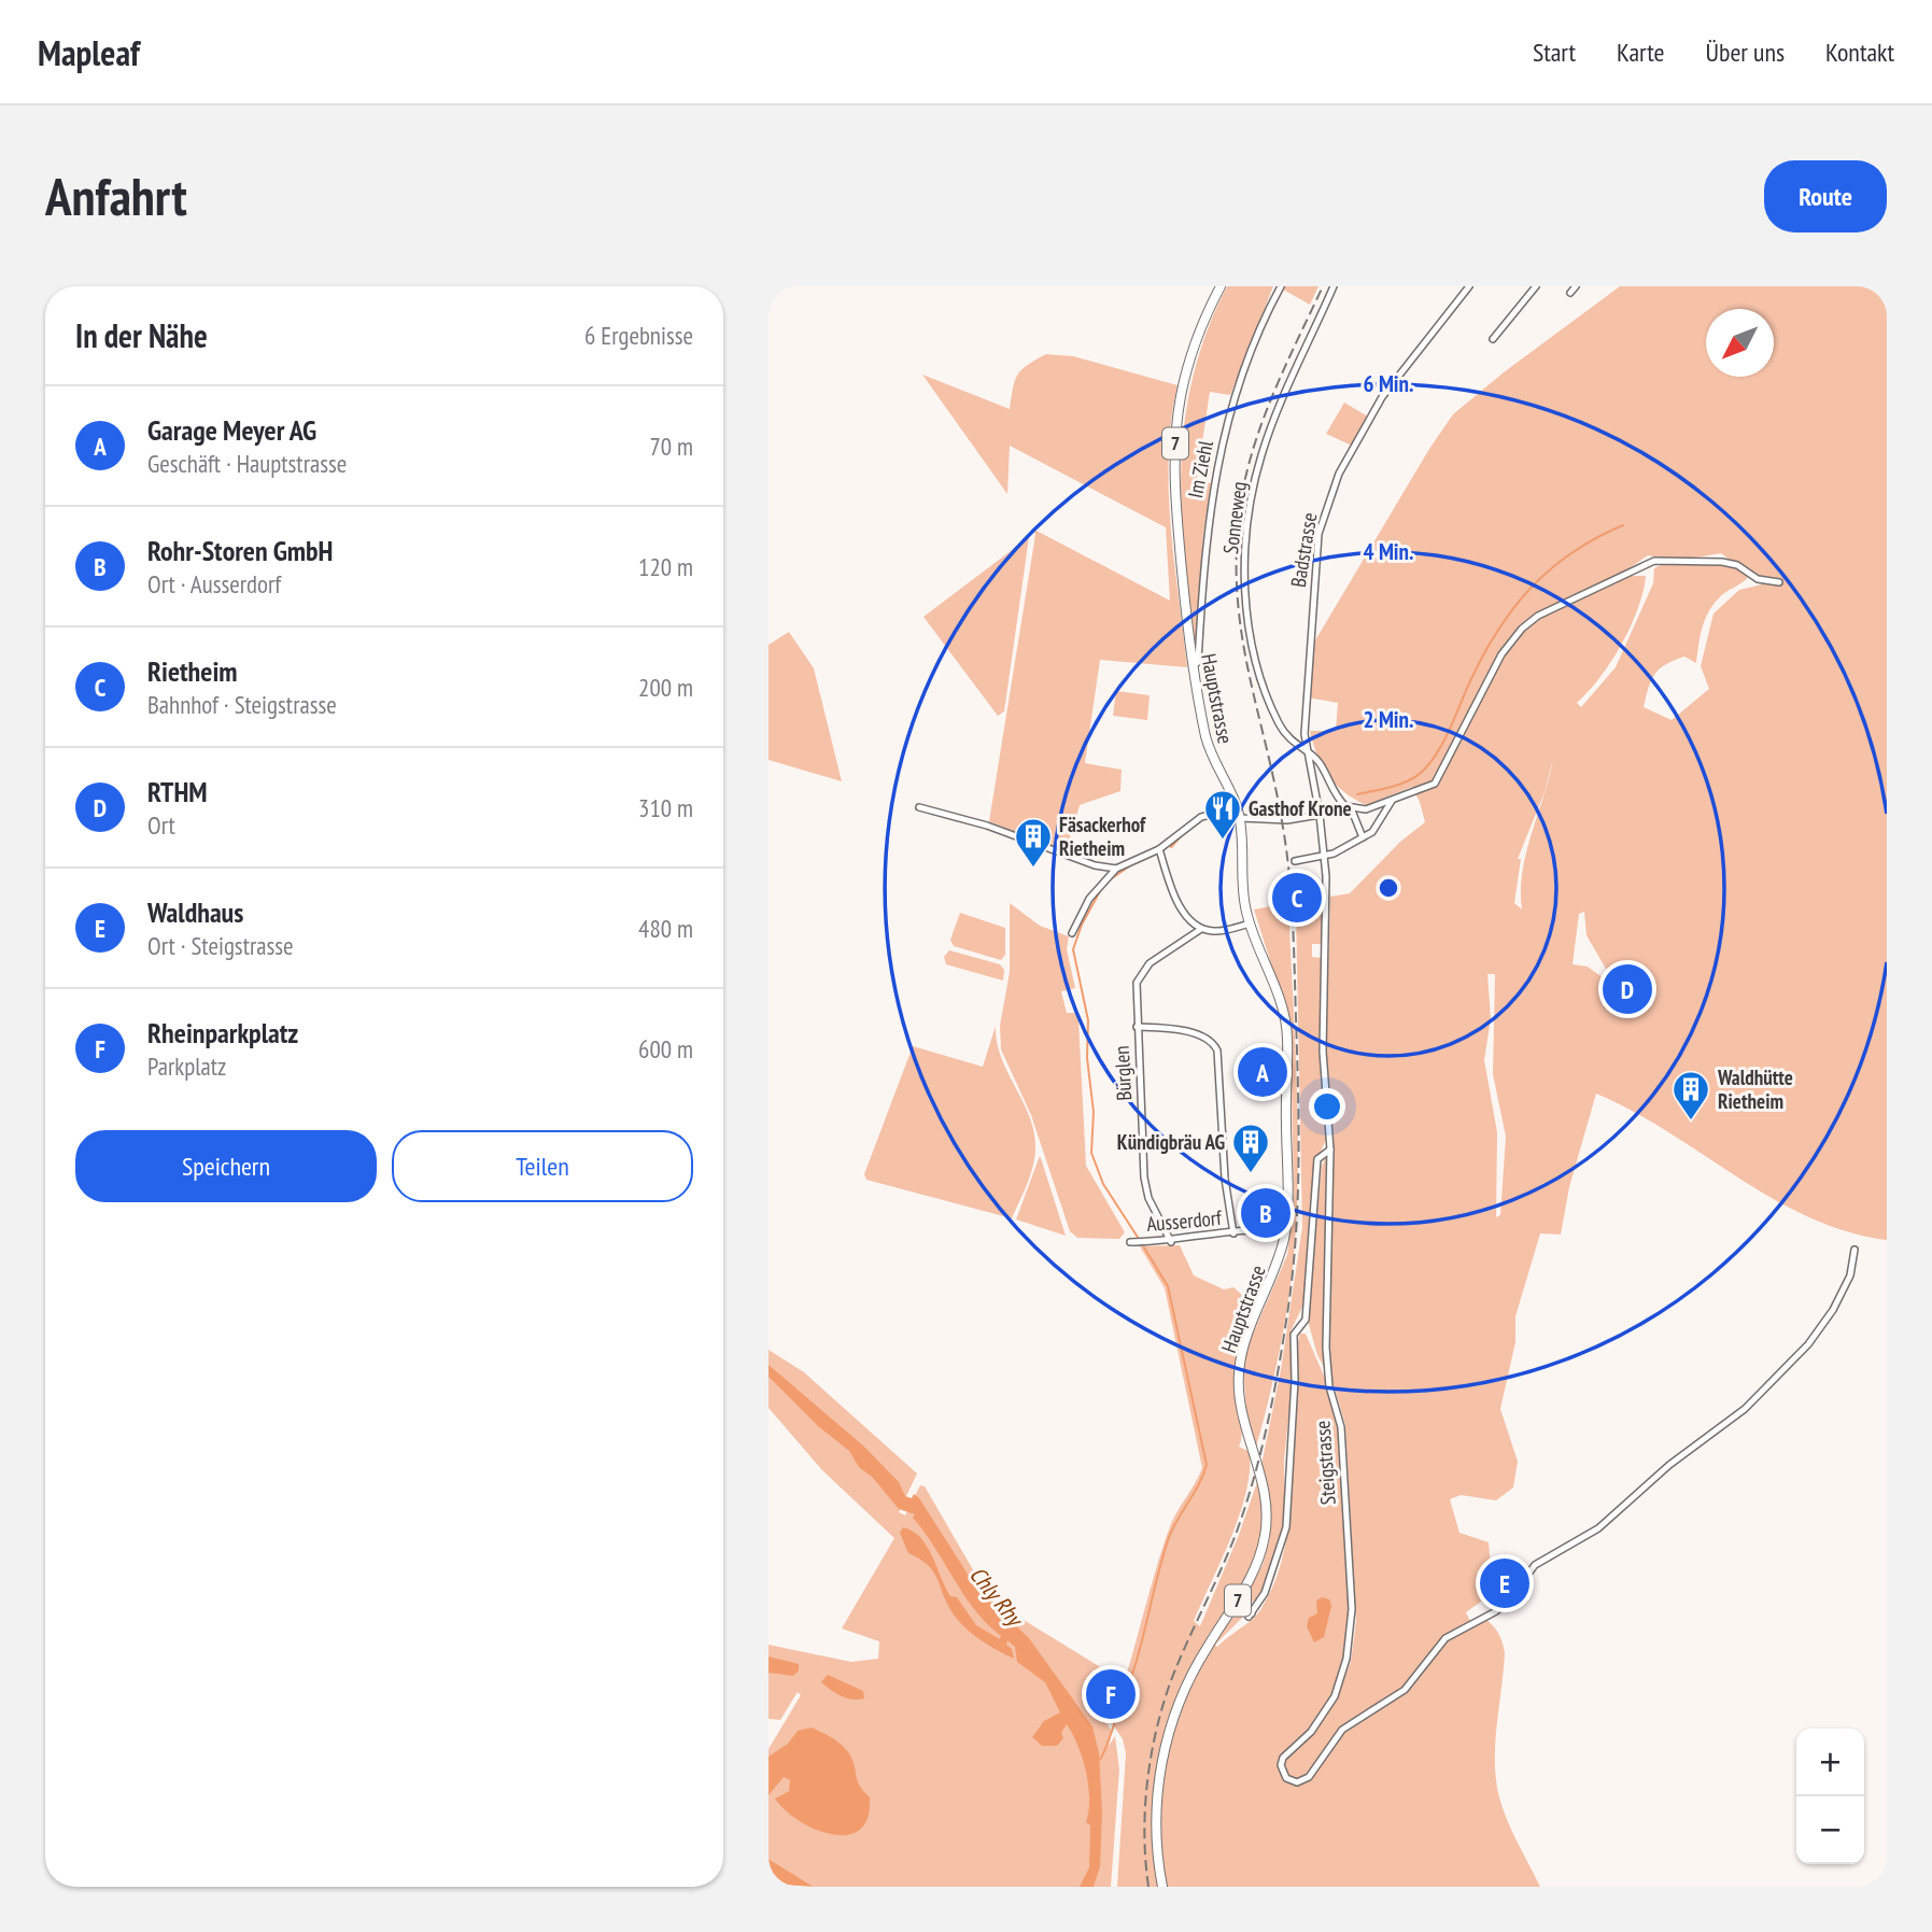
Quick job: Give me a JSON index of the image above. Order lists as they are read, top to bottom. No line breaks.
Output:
{"streets":{"main road":["7","Hauptstrasse"],"street":["Im Ziehl","Sonneweg","Badstrasse","Bürglen","Ausserdorf","Steigstrasse"]},"crossings":[["Im Ziehl","Hauptstrasse"],["Sonneweg","Badstrasse"],["Badstrasse","Steigstrasse"],["Hauptstrasse","Ausserdorf"],["Bürglen","Ausserdorf"]],"water":["Chly Rhy"],"places":{"restaurant":["Gasthof Krone"],"building":["Fäsackerhof Rietheim","Waldhütte Rietheim","Kündigbräu AG"]},"north":"bottom left","page":{"header":"Mapleaf","nav":["Start","Karte","Über uns","Kontakt"],"buttons":["Route",["Speichern","Teilen"]],"title":"Anfahrt","heading":["In der Nähe","6 Ergebnisse"],"list":[{"mark":"A","name":"Garage Meyer AG","note":"Geschäft · Hauptstrasse","value":"70 m"},{"mark":"B","name":"Rohr-Storen GmbH","note":"Ort · Ausserdorf","value":"120 m"},{"mark":"C","name":"Rietheim","note":"Bahnhof · Steigstrasse","value":"200 m"},{"mark":"D","name":"RTHM","note":"Ort","value":"310 m"},{"mark":"E","name":"Waldhaus","note":"Ort · Steigstrasse","value":"480 m"},{"mark":"F","name":"Rheinparkplatz","note":"Parkplatz","value":"600 m"}],"pins":["C","D","A","B","E","F"],"map_buttons":["+","−"]},"rings":["6 Min.","4 Min.","2 Min."]}
